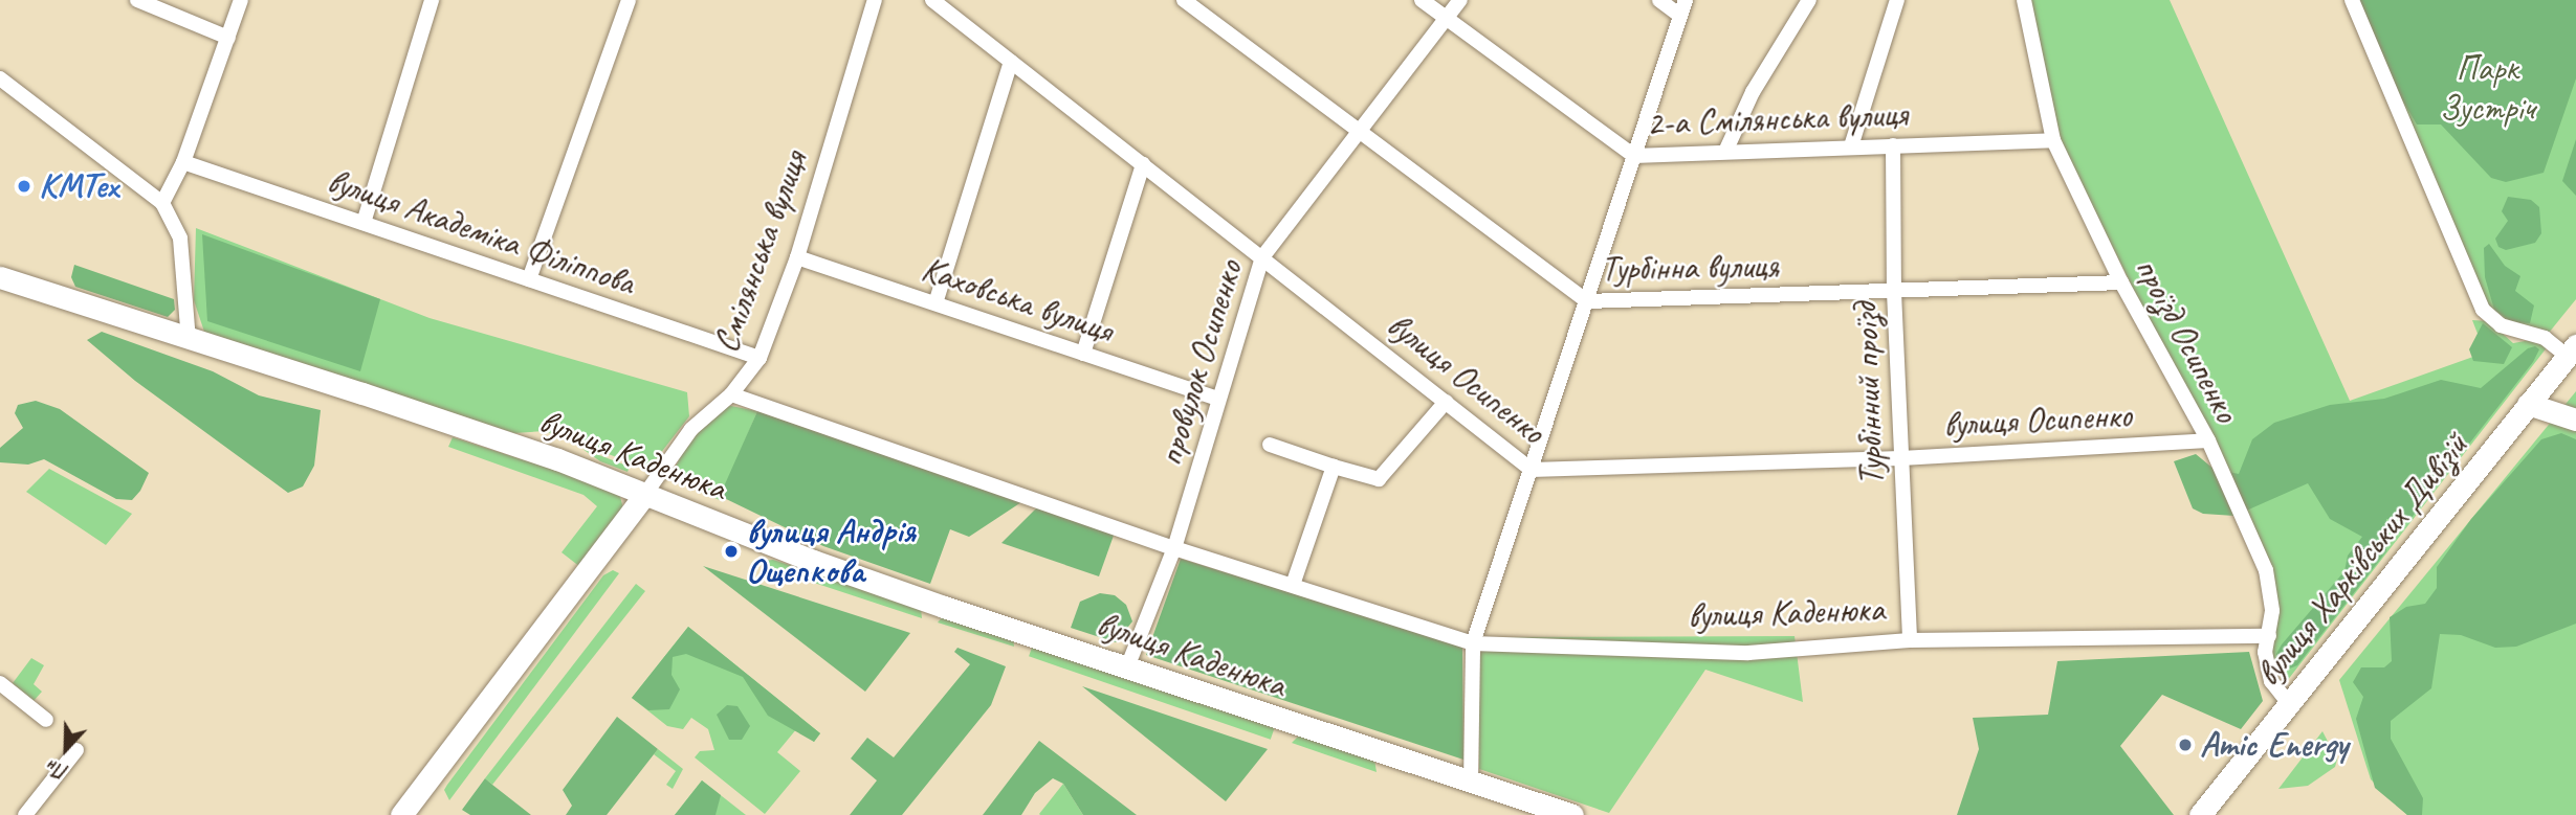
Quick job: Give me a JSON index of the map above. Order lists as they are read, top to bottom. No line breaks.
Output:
{"streets":{"street":["2-а Смілянська вулиця","вулиця Академіка Філіппова","Смілянська вулиця","Турбінна вулиця","Каховська вулиця","проїзд Осипенко","провулок Осипенко","вулиця Осипенко","Турбінний проїзд","вулиця Каденюка","вулиця Харківських Дивізій"]},"crossings":[["2-а Смілянська вулиця","проїзд Осипенко"],["2-а Смілянська вулиця","провулок Осипенко"],["2-а Смілянська вулиця","Турбінний проїзд"],["вулиця Академіка Філіппова","Смілянська вулиця"],["Смілянська вулиця","Каховська вулиця"],["Смілянська вулиця","вулиця Каденюка"],["Турбінна вулиця","проїзд Осипенко"],["Турбінна вулиця","провулок Осипенко"],["Турбінна вулиця","Турбінний проїзд"],["Каховська вулиця","провулок Осипенко"],["проїзд Осипенко","вулиця Осипенко"],["проїзд Осипенко","вулиця Каденюка"],["проїзд Осипенко","вулиця Харківських Дивізій"],["провулок Осипенко","вулиця Осипенко"],["провулок Осипенко","вулиця Каденюка"],["вулиця Осипенко","Турбінний проїзд"],["Турбінний проїзд","вулиця Каденюка"]],"parks":["Парк Зустріч"],"places":["KMTex","вулиця Андрія Ощепкова","Amic Energy"],"north":"bottom"}
